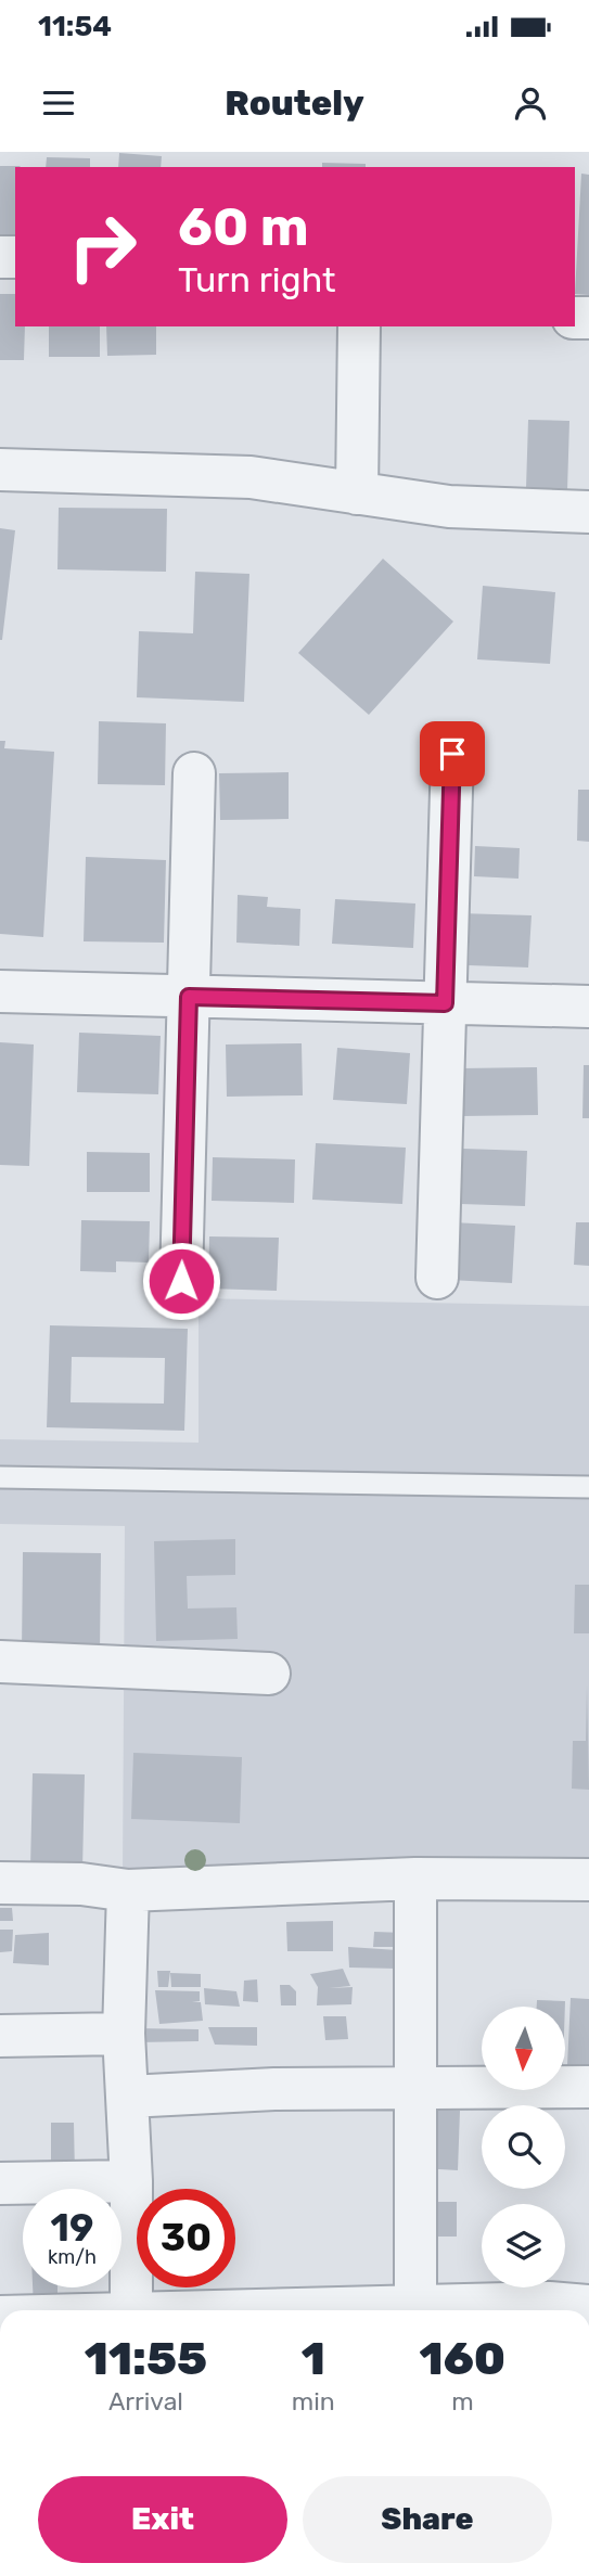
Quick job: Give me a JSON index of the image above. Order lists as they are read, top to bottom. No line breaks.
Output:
{"north":"bottom","page":{"status":"11:54","header":"Routely","turn":["60 m","Turn right"],"speed":"19 km/h","limit":"30","eta":["11:55","Arrival","1","min","160","m"],"buttons":["Exit","Share"]}}
